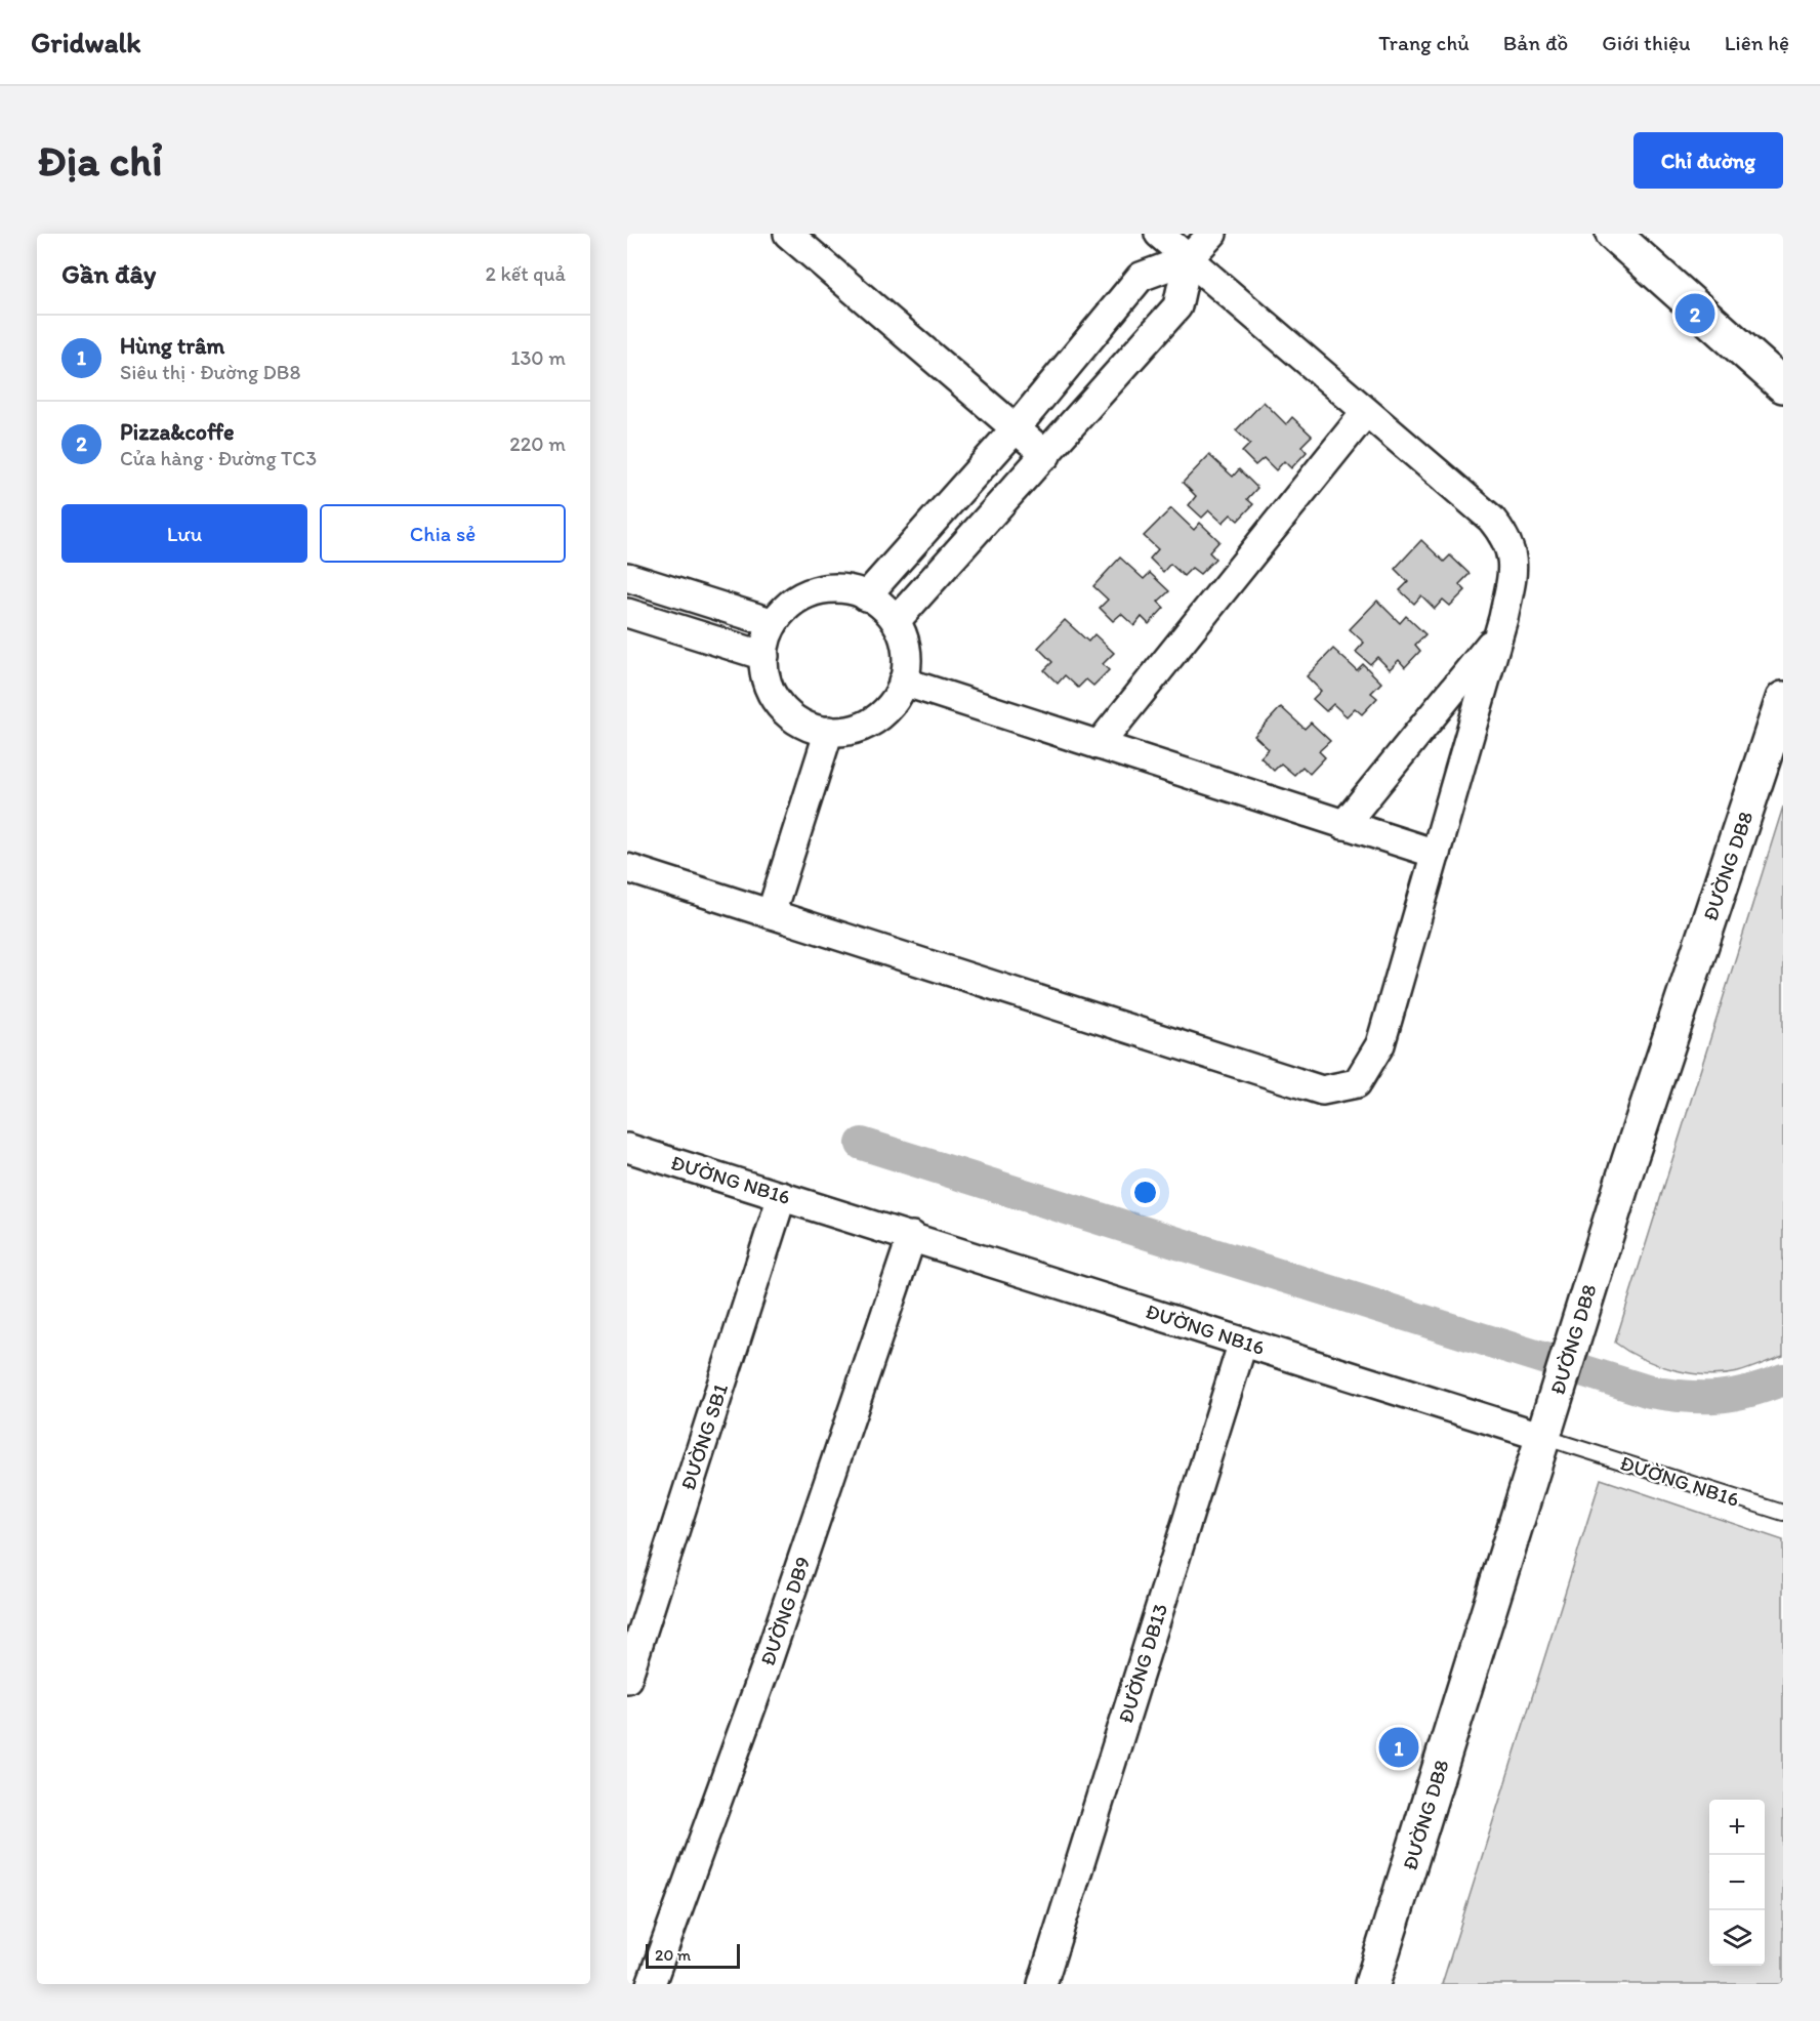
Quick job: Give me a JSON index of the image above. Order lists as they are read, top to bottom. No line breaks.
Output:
{"streets":{"street":["ĐƯỜNG DB8","ĐƯỜNG NB16","ĐƯỜNG SB1","ĐƯỜNG DB9","ĐƯỜNG DB13"]},"crossings":[["ĐƯỜNG DB8","ĐƯỜNG NB16"],["ĐƯỜNG NB16","ĐƯỜNG SB1"],["ĐƯỜNG NB16","ĐƯỜNG DB9"],["ĐƯỜNG NB16","ĐƯỜNG DB13"]],"scale_bar":"20 m","page":{"header":"Gridwalk","nav":["Trang chủ","Bản đồ","Giới thiệu","Liên hệ"],"buttons":["Chỉ đường",["Lưu","Chia sẻ"]],"title":"Địa chỉ","heading":["Gần đây","2 kết quả"],"pins":["2","1"],"list":[{"mark":"1","name":"Hùng trâm","note":"Siêu thị · Đường DB8","value":"130 m"},{"mark":"2","name":"Pizza&coffe","note":"Cửa hàng · Đường TC3","value":"220 m"}],"map_buttons":["+","−"],"scale":"20 m"}}
